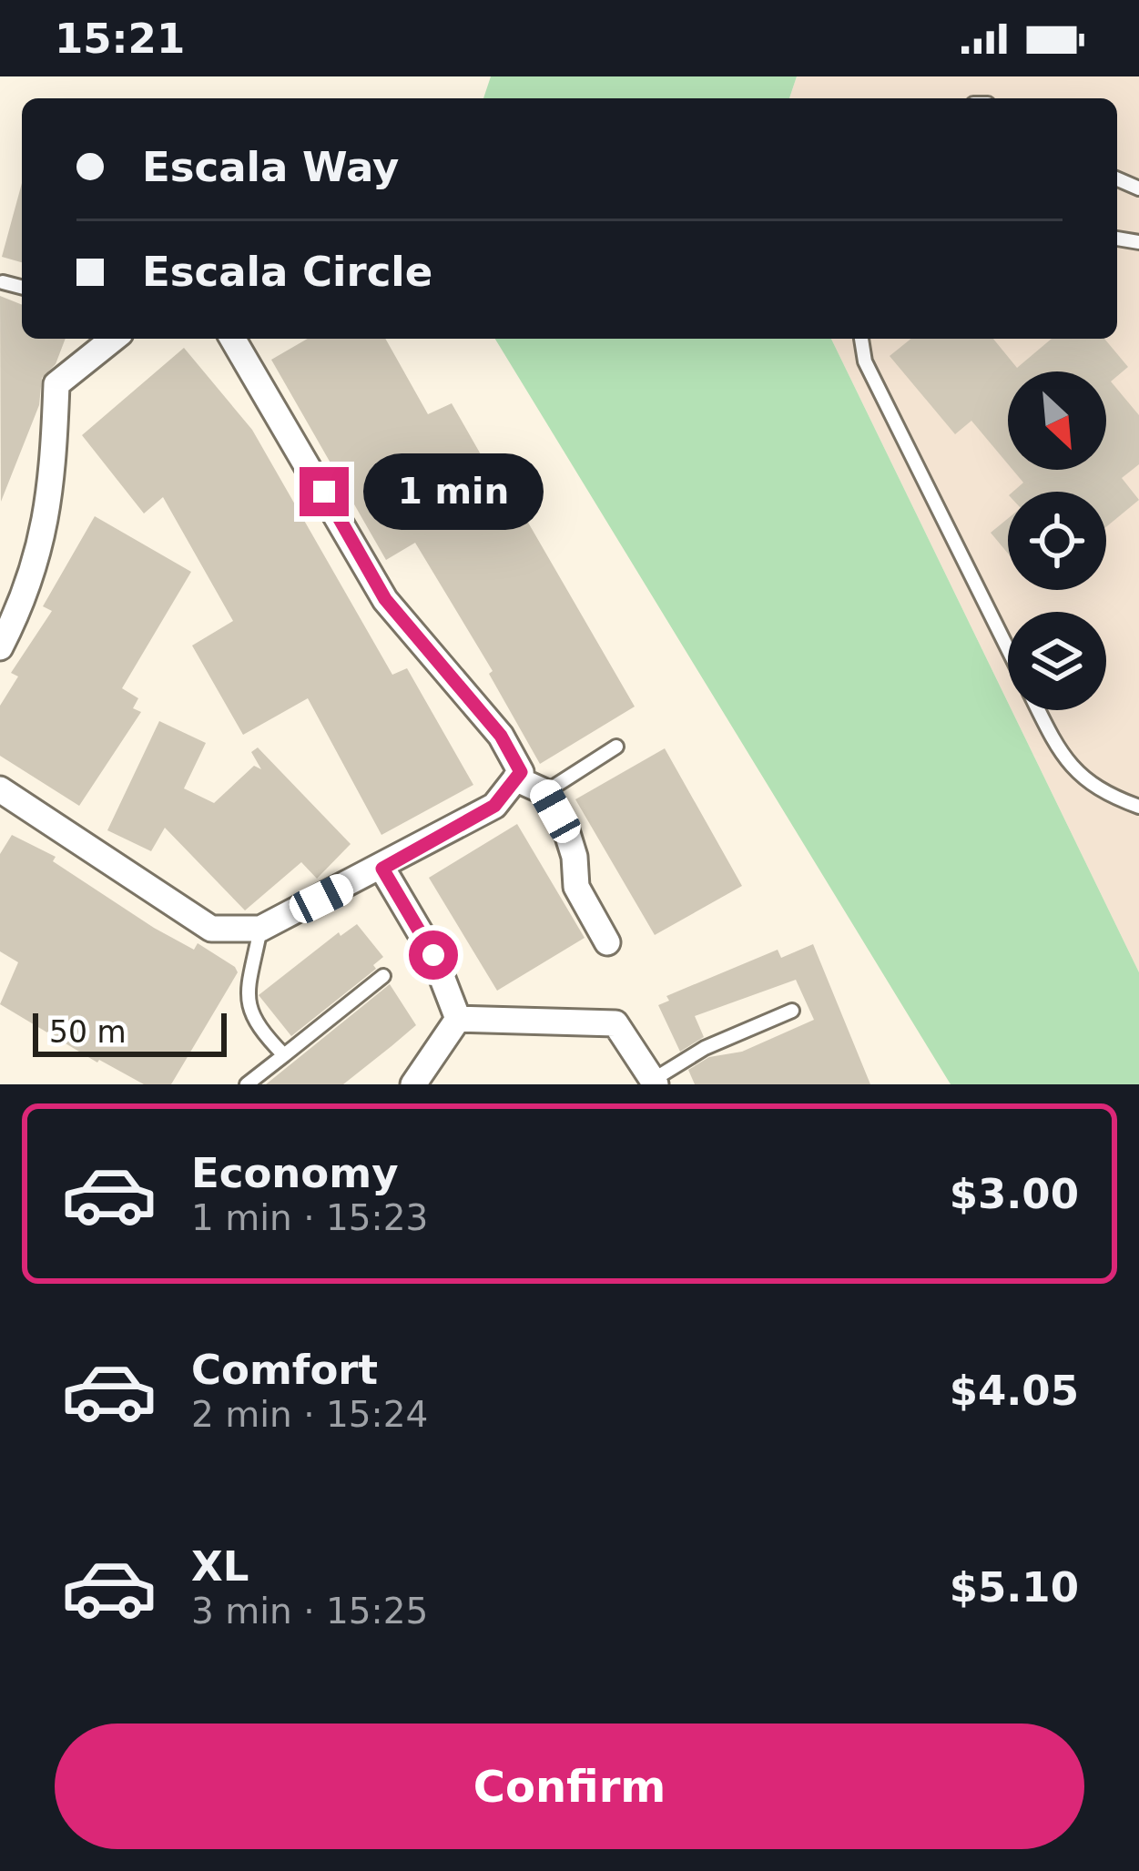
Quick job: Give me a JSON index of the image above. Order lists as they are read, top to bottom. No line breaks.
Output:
{"scale_bar":"50 m","north":"bottom right","page":{"status":"15:21","banner":["Escala Way","Escala Circle"],"bubble":"1 min","scale":"50 m","list":[{"name":"Economy","note":"1 min · 15:23","value":"$3.00"},{"name":"Comfort","note":"2 min · 15:24","value":"$4.05"},{"name":"XL","note":"3 min · 15:25","value":"$5.10"}],"buttons":"Confirm"}}
